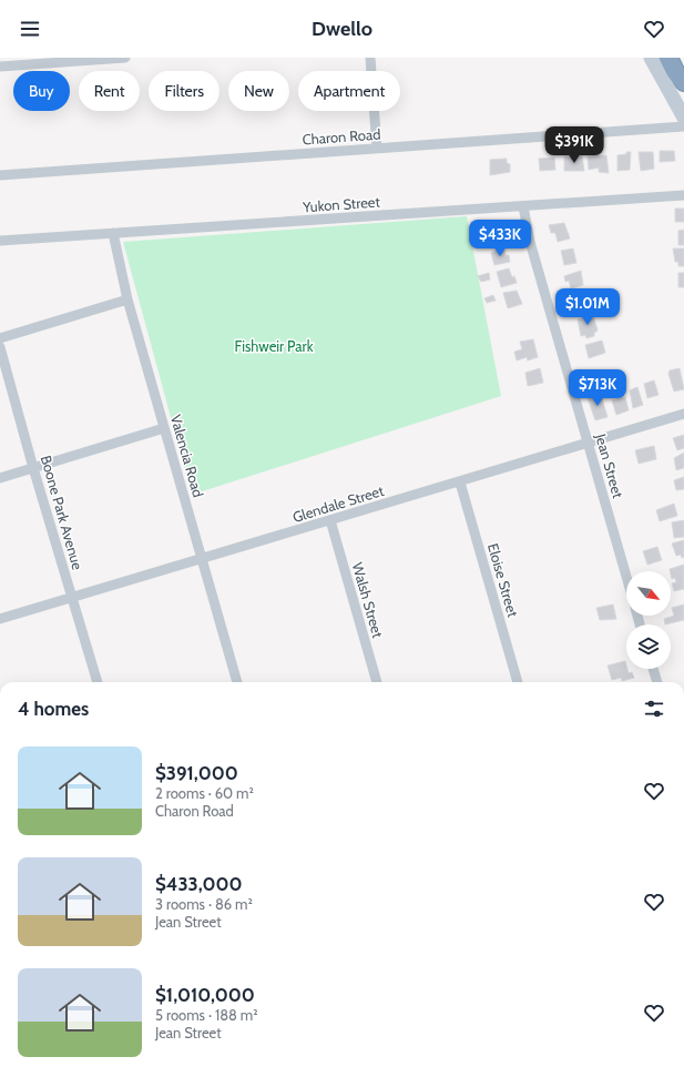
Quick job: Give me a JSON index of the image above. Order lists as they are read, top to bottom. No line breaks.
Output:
{"streets":{"street":["Charon Road","Yukon Street","Valencia Road","Jean Street","Glendale Street","Boone Park Avenue","Eloise Street","Walsh Street"]},"crossings":[["Yukon Street","Valencia Road"],["Yukon Street","Jean Street"],["Valencia Road","Glendale Street"],["Jean Street","Glendale Street"],["Glendale Street","Boone Park Avenue"],["Glendale Street","Eloise Street"],["Glendale Street","Walsh Street"]],"parks":["Fishweir Park"],"north":"bottom right","page":{"header":"Dwello","chip":["Buy","Rent","Filters","New","Apartment"],"price":["$391K","$433K","$1.01M","$713K"],"heading":"4 homes","list":[{"name":"$391,000","note":"2 rooms · 60 m² · Charon Road"},{"name":"$433,000","note":"3 rooms · 86 m² · Jean Street"},{"name":"$1,010,000","note":"5 rooms · 188 m² · Jean Street"}]}}
